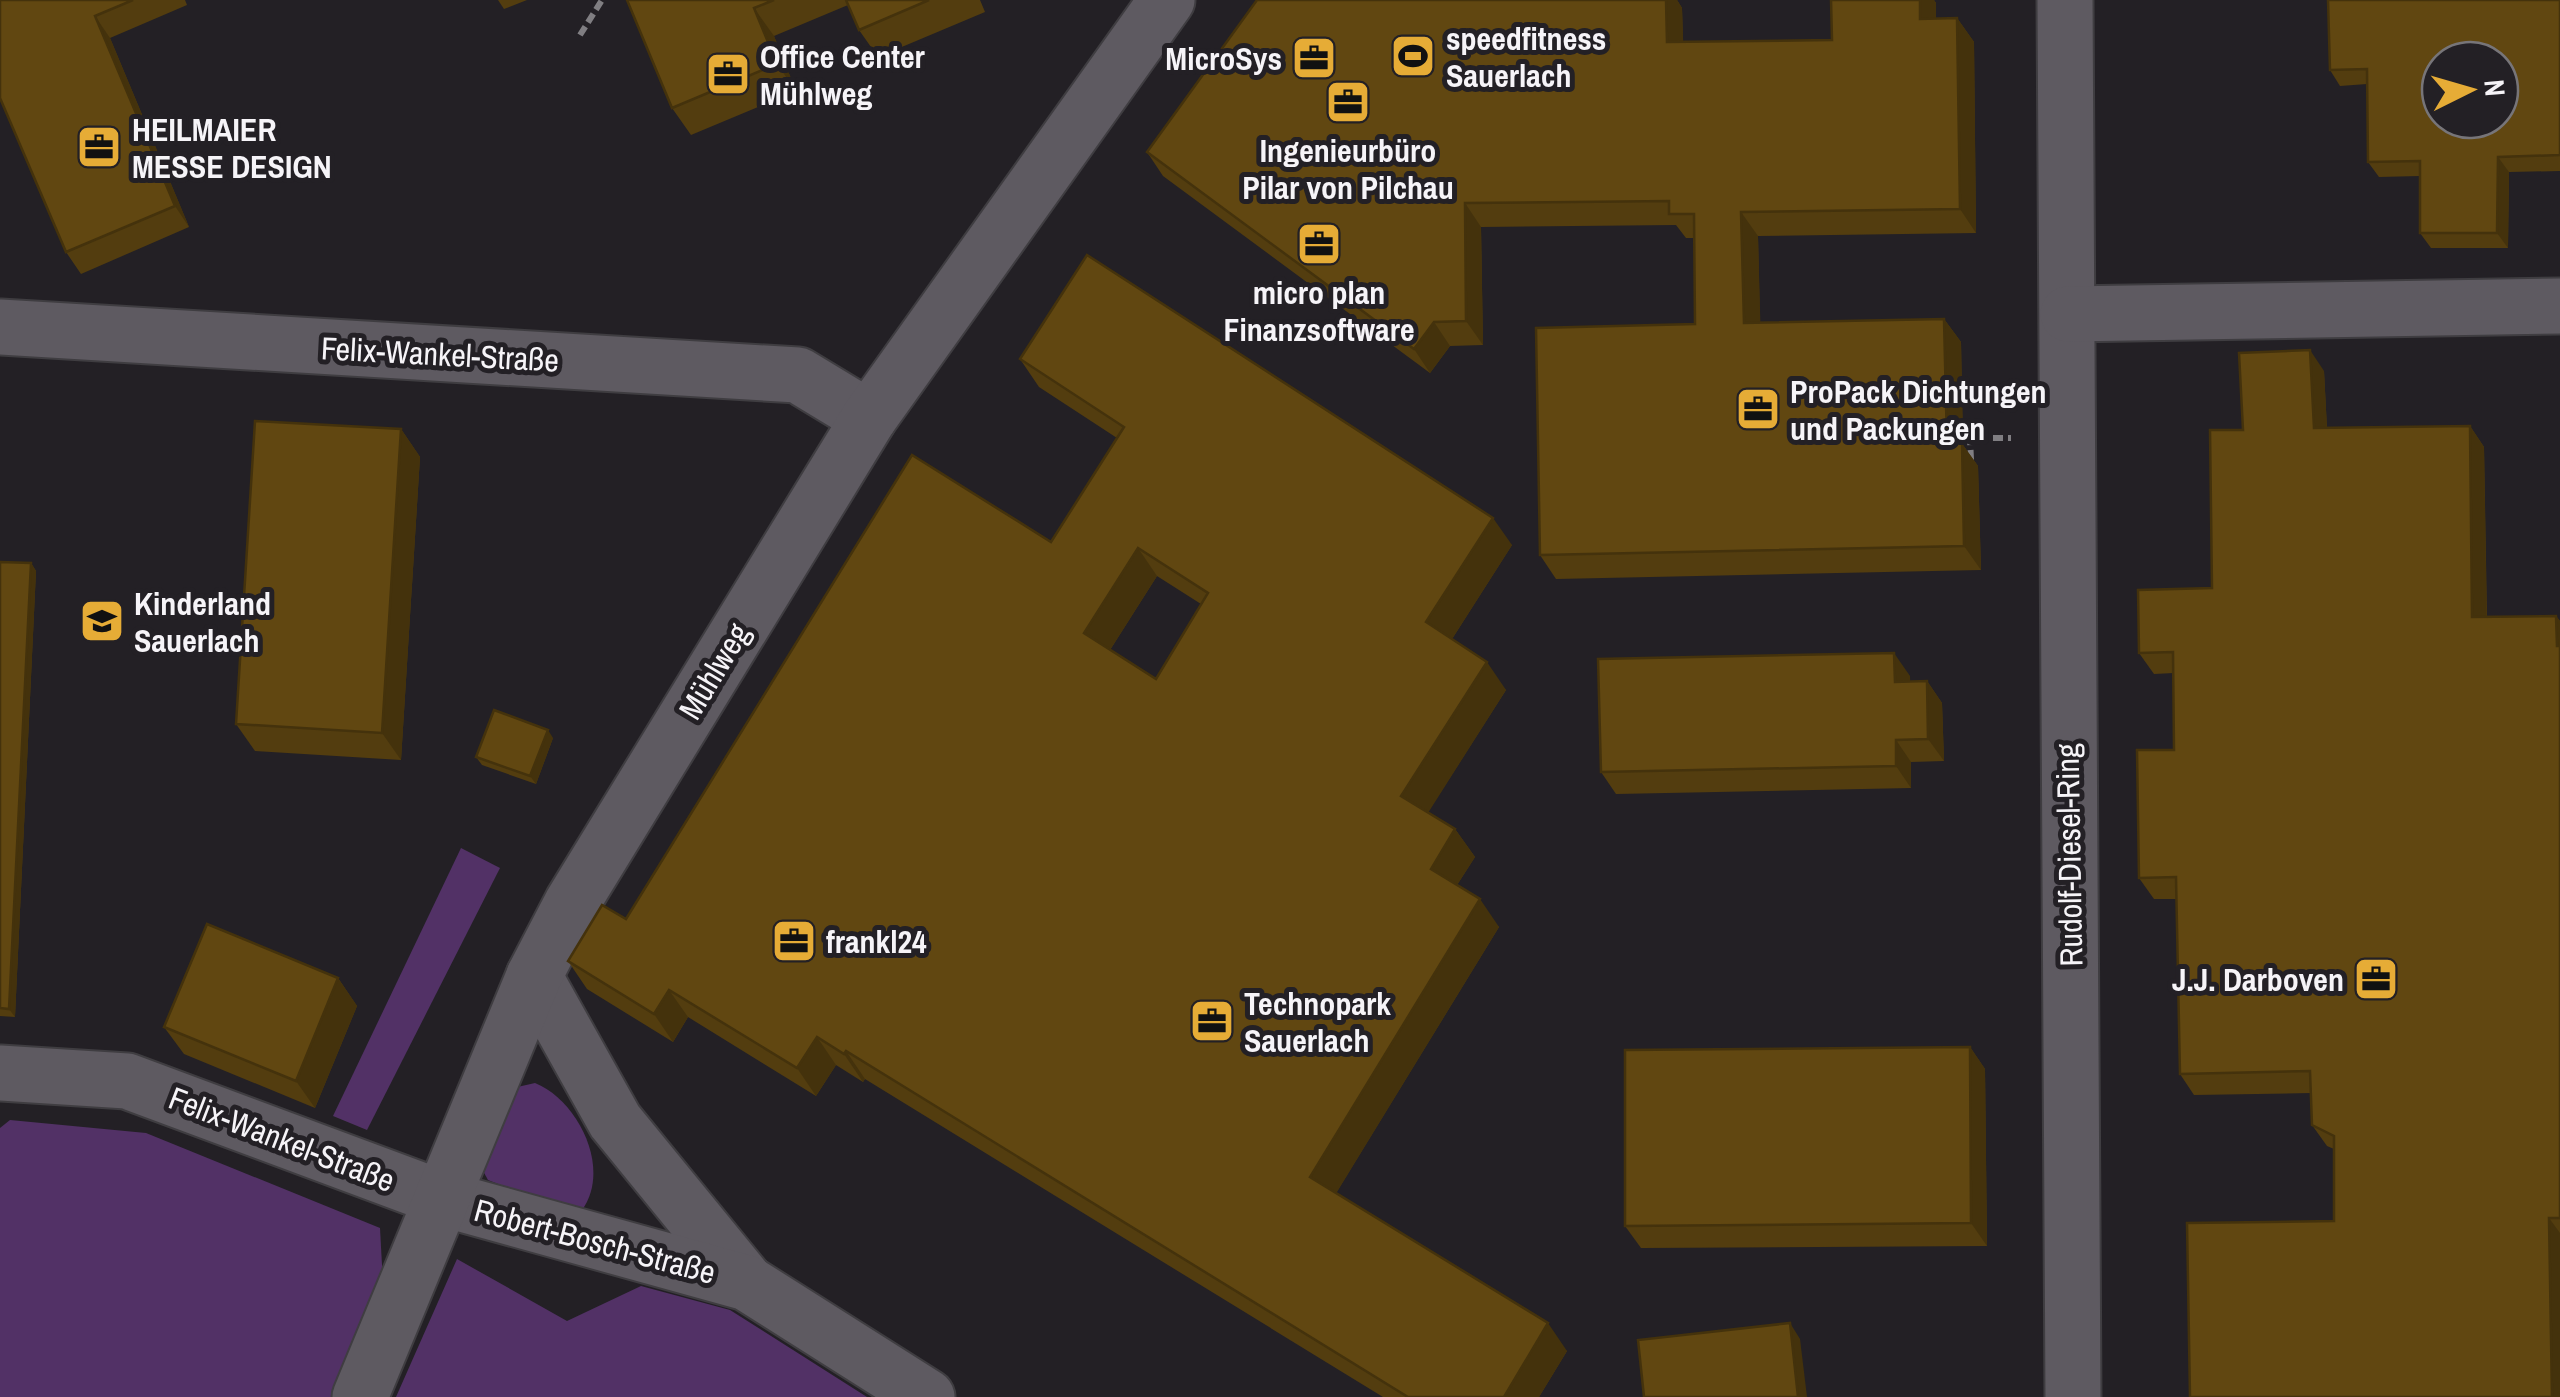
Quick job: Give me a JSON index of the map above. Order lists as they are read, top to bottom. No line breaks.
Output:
{"streets":{"street":["Felix-Wankel-Straße","Mühlweg","Rudolf-Diesel-Ring","Robert-Bosch-Straße"]},"crossings":[["Felix-Wankel-Straße","Mühlweg"],["Felix-Wankel-Straße","Robert-Bosch-Straße"],["Mühlweg","Robert-Bosch-Straße"]],"places":{"sports":["speedfitness Sauerlach"],"office":["MicroSys","Office Center Mühlweg","Ingenieurbüro Pilar von Pilchau","HEILMAIER MESSE DESIGN","micro plan Finanzsoftware","ProPack Dichtungen und Packungen","frankl24","J.J. Darboven","Technopark Sauerlach"],"school or university":["Kinderland Sauerlach"]},"north":"right"}
